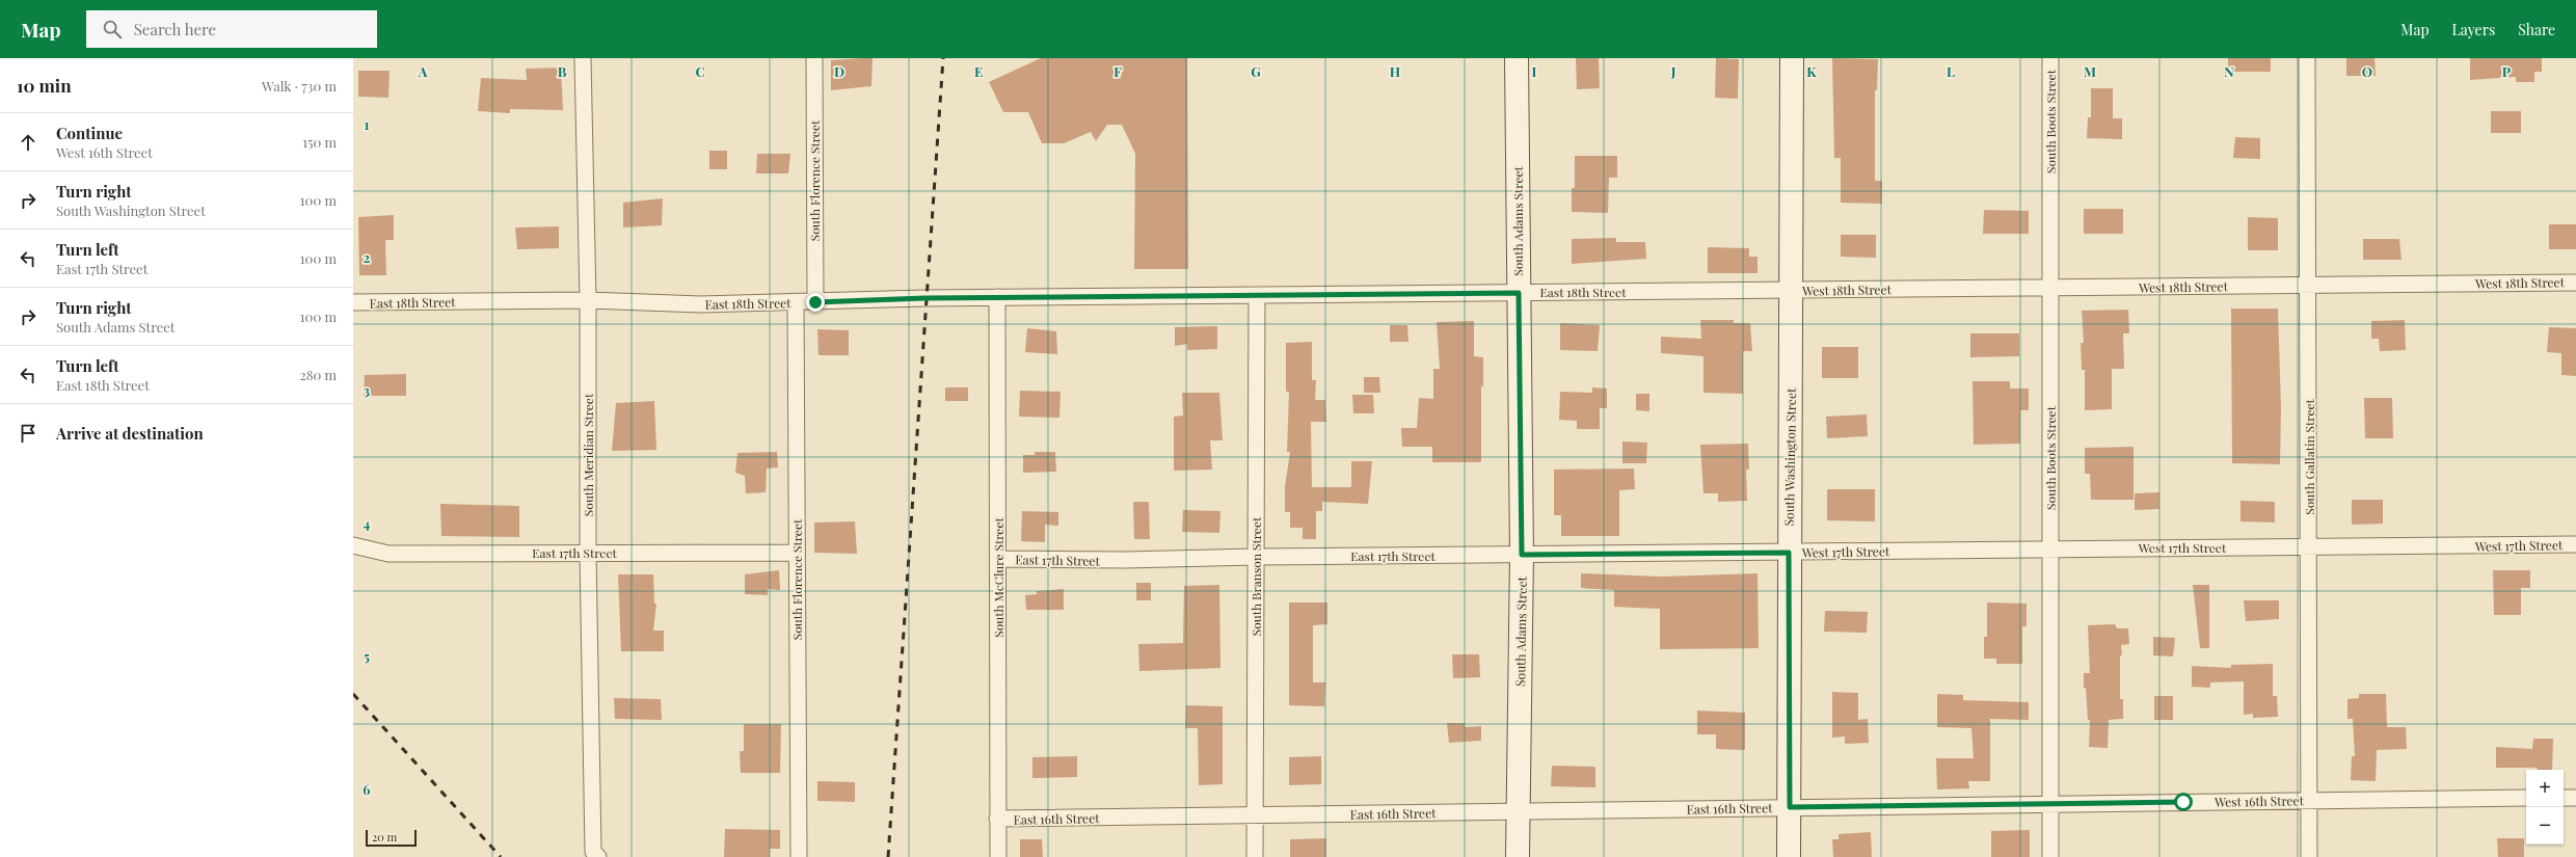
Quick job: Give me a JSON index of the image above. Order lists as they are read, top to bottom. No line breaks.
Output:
{"streets":{"main road":["South Adams Street","South Washington Street"],"street":["South Boots Street","South Florence Street","West 18th Street","East 18th Street","South Meridian Street","South Gallatin Street","West 17th Street","East 17th Street","South Branson Street","South McClure Street","West 16th Street","East 16th Street"]},"crossings":[["South Boots Street","West 18th Street"],["South Boots Street","West 17th Street"],["South Boots Street","West 16th Street"],["South Florence Street","East 18th Street"],["South Florence Street","East 17th Street"],["South Adams Street","East 18th Street"],["South Adams Street","East 17th Street"],["South Adams Street","East 16th Street"],["West 18th Street","East 18th Street"],["West 18th Street","South Washington Street"],["West 18th Street","South Gallatin Street"],["East 18th Street","South Meridian Street"],["East 18th Street","South Washington Street"],["East 18th Street","South Branson Street"],["East 18th Street","South McClure Street"],["South Meridian Street","East 17th Street"],["South Washington Street","West 17th Street"],["South Washington Street","East 17th Street"],["South Washington Street","West 16th Street"],["South Washington Street","East 16th Street"],["South Gallatin Street","West 17th Street"],["South Gallatin Street","West 16th Street"],["West 17th Street","East 17th Street"],["East 17th Street","South Branson Street"],["East 17th Street","South McClure Street"],["South Branson Street","East 16th Street"],["South McClure Street","East 16th Street"],["West 16th Street","East 16th Street"]],"scale_bar":"20 m","page":{"header":"Map","search":"Search here","nav":["Map","Layers","Share"],"heading":["10 min","Walk · 730 m"],"list":[["Continue","West 16th Street","150 m"],["Turn right","South Washington Street","100 m"],["Turn left","East 17th Street","100 m"],["Turn right","South Adams Street","100 m"],["Turn left","East 18th Street","280 m"],"Arrive at destination"],"map_buttons":["+","−"],"scale":"20 m"},"grid":{"columns":["A","B","C","D","E","F","G","H","I","J","K","L","M","N","O","P"],"rows":["1","2","3","4","5","6"]}}
